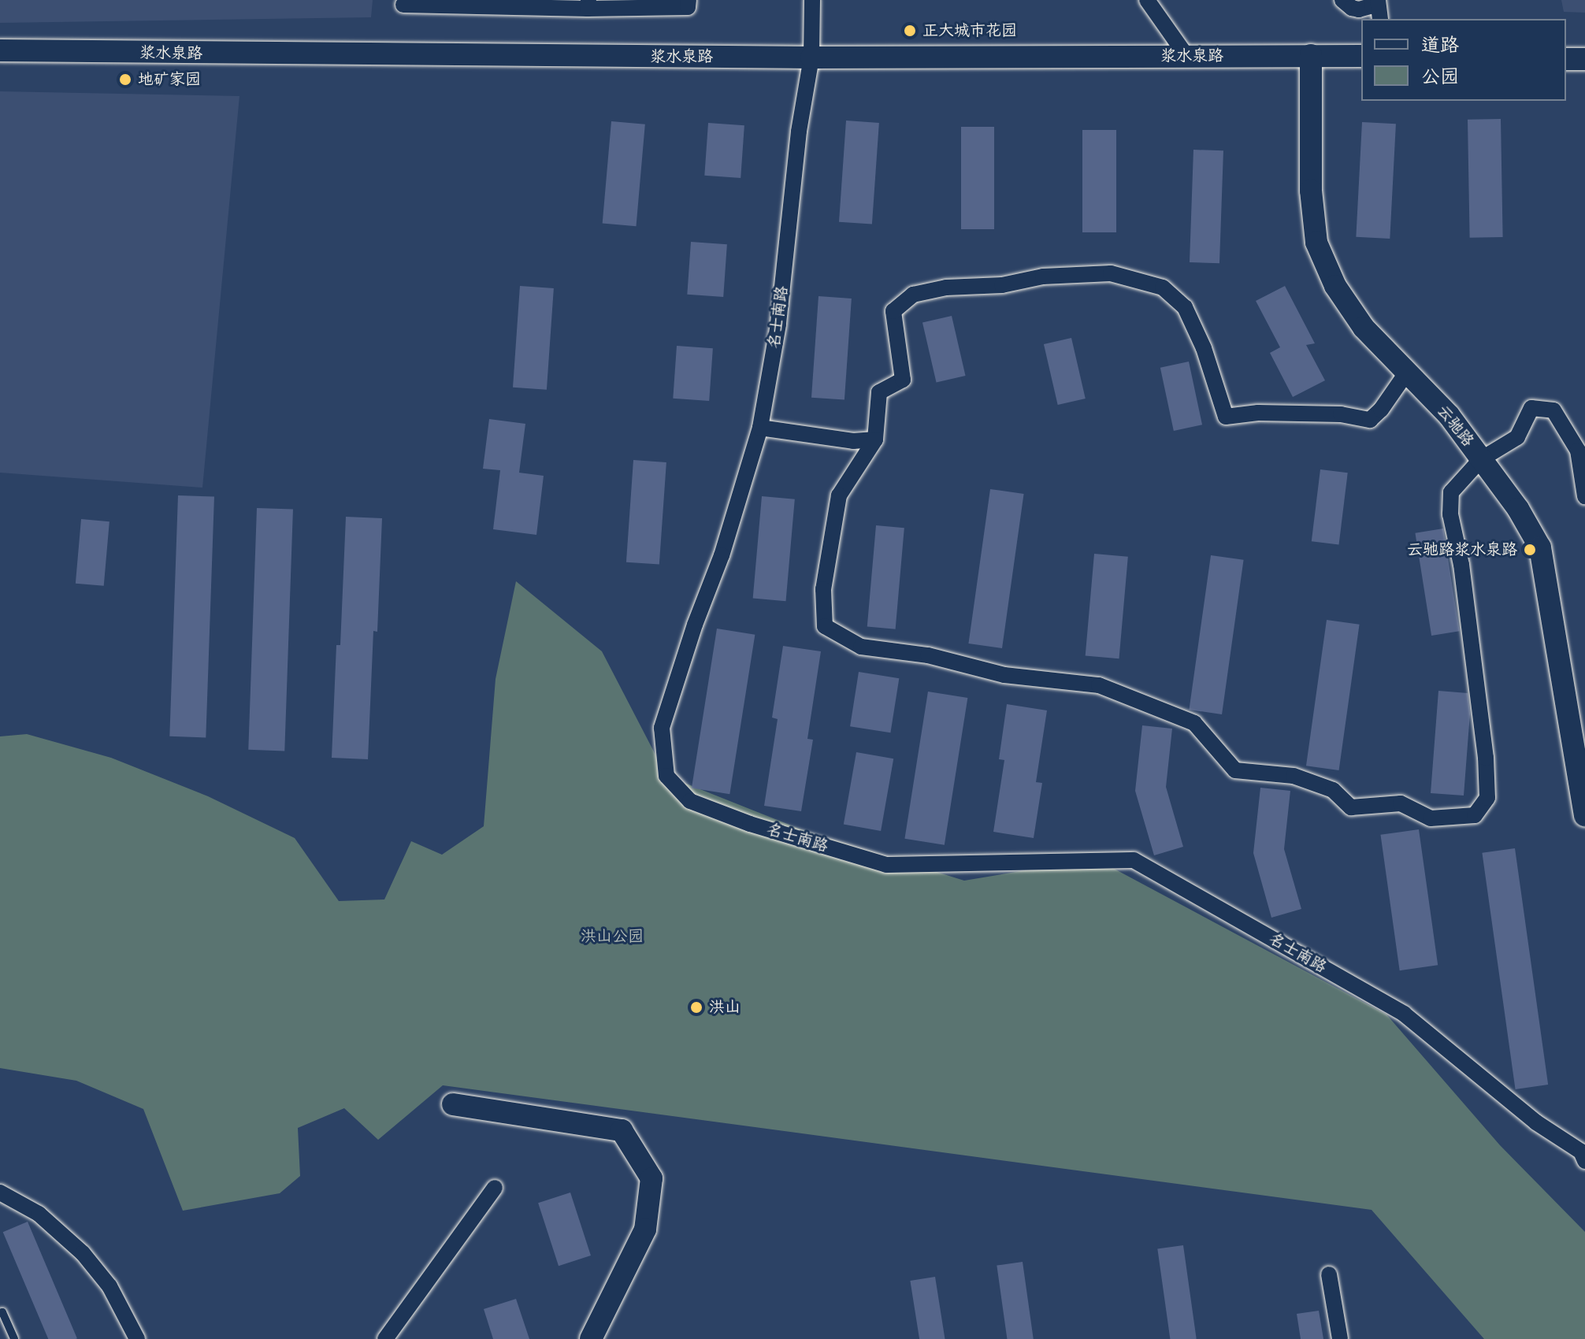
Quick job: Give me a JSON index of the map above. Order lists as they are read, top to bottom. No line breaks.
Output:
{"streets":{"main road":["浆水泉路","云驰路"],"street":["名士南路"]},"crossings":[["浆水泉路","名士南路"],["浆水泉路","云驰路"]],"parks":["洪山公园"],"places":["正大城市花园","地矿家园","云驰路浆水泉路","洪山"],"legend":["道路","公园"]}
